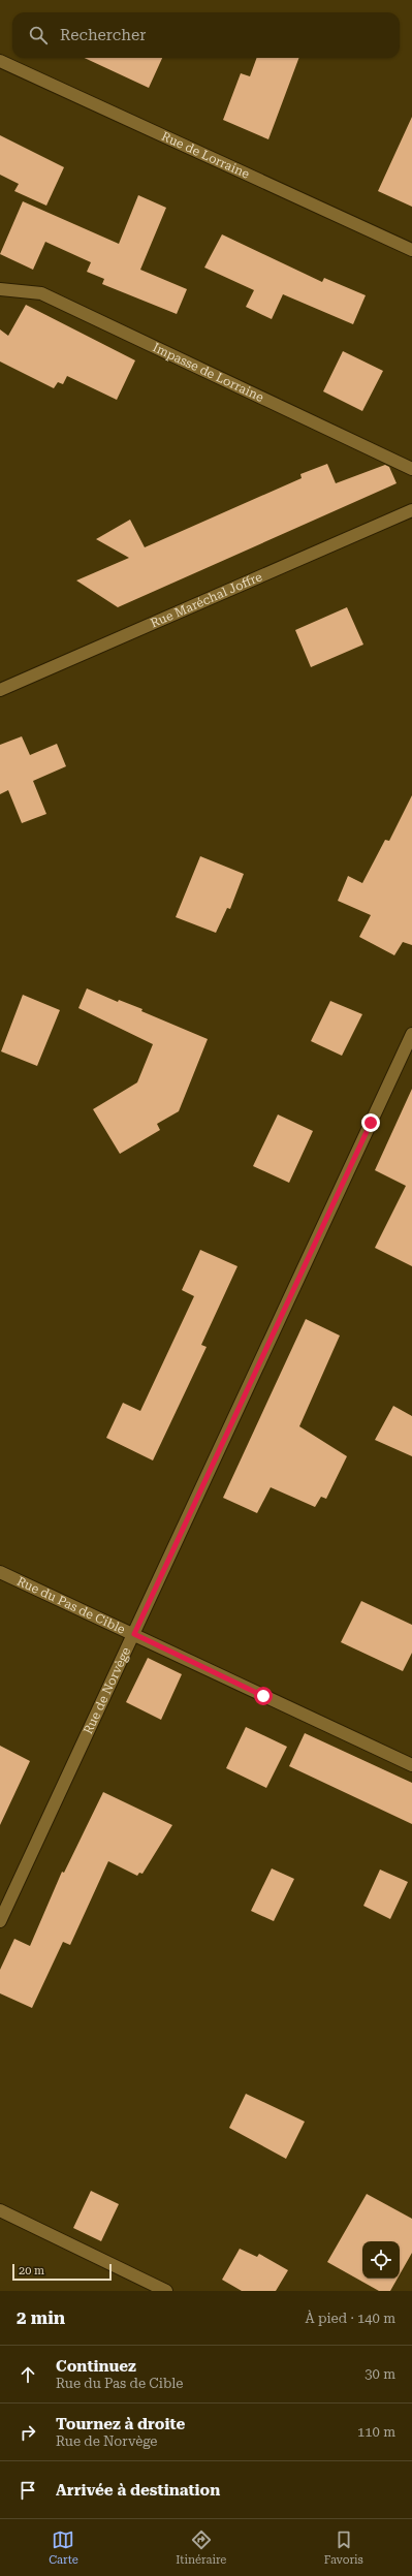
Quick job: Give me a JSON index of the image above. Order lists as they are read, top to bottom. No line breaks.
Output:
{"streets":{"street":["Rue de Lorraine","Impasse de Lorraine","Rue Maréchal Joffre","Rue du Pas de Cible","Rue de Norvège"]},"crossings":[["Rue du Pas de Cible","Rue de Norvège"]],"scale_bar":"20 m","page":{"search":"Rechercher","scale":"20 m","heading":["2 min","À pied · 140 m"],"list":[["Continuez","Rue du Pas de Cible","30 m"],["Tournez à droite","Rue de Norvège","110 m"],"Arrivée à destination"],"nav":["Carte","Itinéraire","Favoris"]}}
